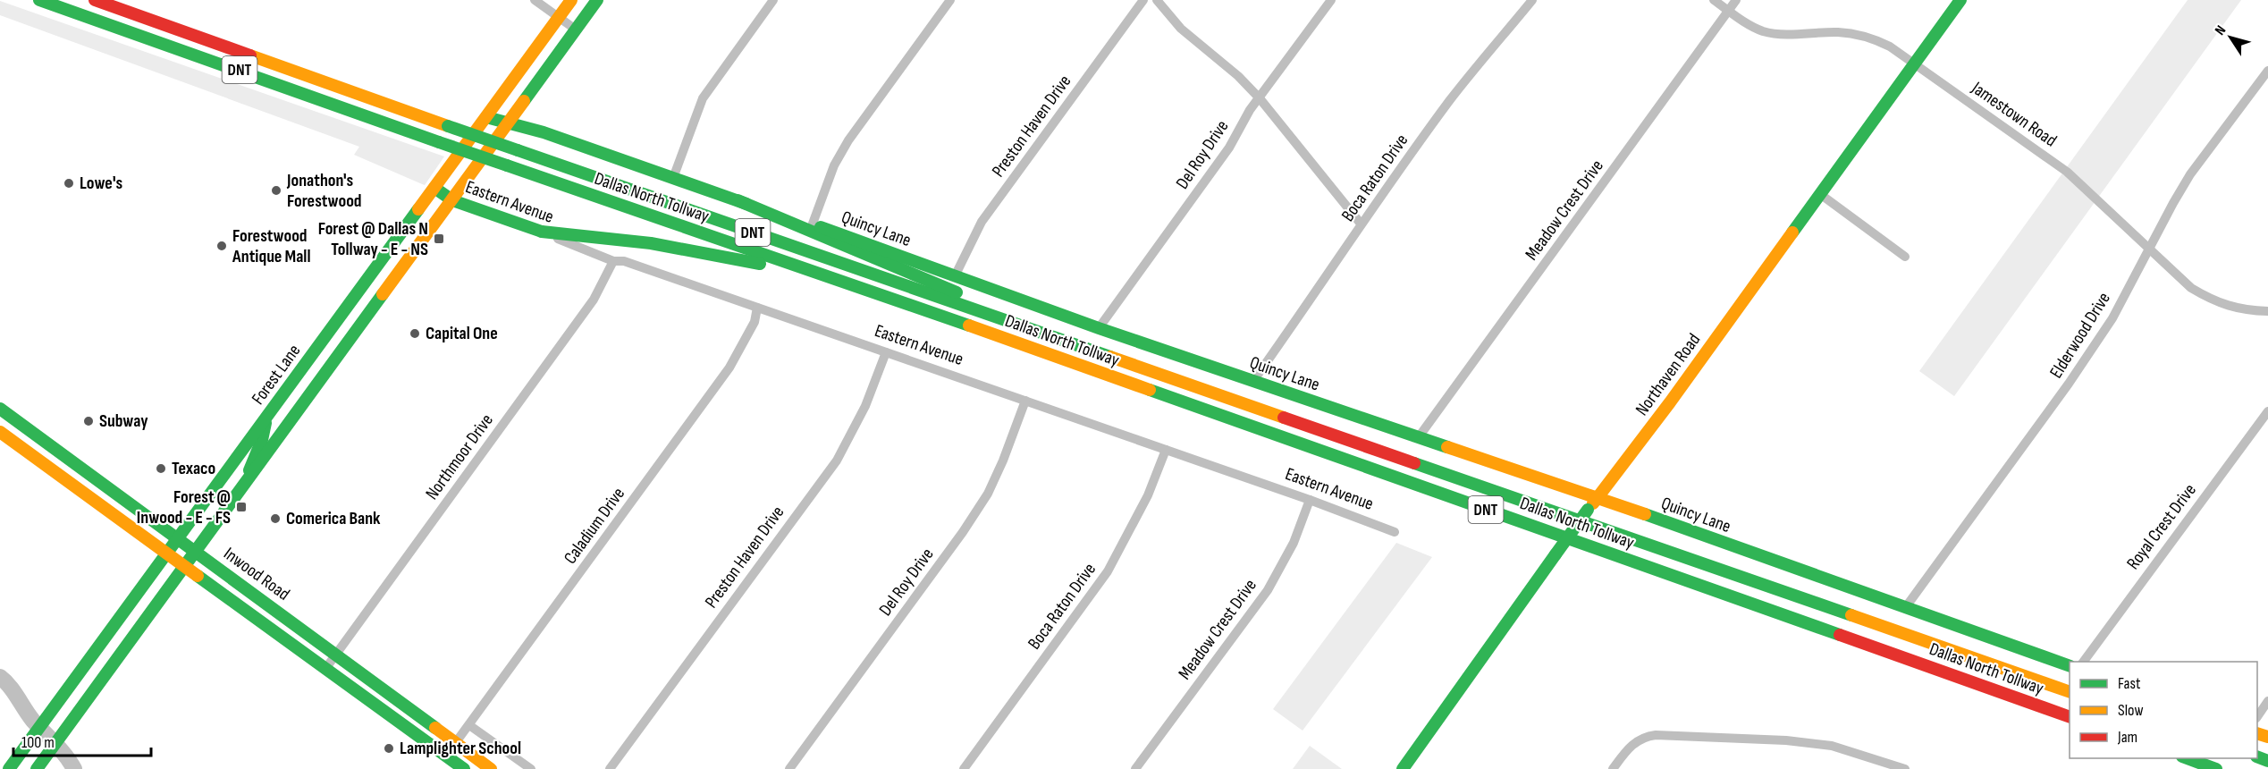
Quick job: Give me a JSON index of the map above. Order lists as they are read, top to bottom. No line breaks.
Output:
{"streets":{"main road":["DNT","Dallas North Tollway","Eastern Avenue","Quincy Lane","Forest Lane","Northaven Road","Inwood Road"],"street":["Jamestown Road","Preston Haven Drive","Del Roy Drive","Boca Raton Drive","Meadow Crest Drive","Elderwood Drive","Northmoor Drive","Caladium Drive","Royal Crest Drive"]},"crossings":[["Jamestown Road","Meadow Crest Drive"],["Jamestown Road","Elderwood Drive"],["Jamestown Road","Northaven Road"],["Preston Haven Drive","Eastern Avenue"],["Preston Haven Drive","Quincy Lane"],["Del Roy Drive","Eastern Avenue"],["Del Roy Drive","Quincy Lane"],["Boca Raton Drive","Eastern Avenue"],["Boca Raton Drive","Quincy Lane"],["Eastern Avenue","Meadow Crest Drive"],["Eastern Avenue","Forest Lane"],["Eastern Avenue","Northmoor Drive"],["Eastern Avenue","Caladium Drive"],["Meadow Crest Drive","Quincy Lane"],["Quincy Lane","Elderwood Drive"],["Quincy Lane","Forest Lane"],["Quincy Lane","Northaven Road"],["Forest Lane","Inwood Road"],["Northmoor Drive","Inwood Road"],["Caladium Drive","Inwood Road"]],"places":{"other":["Lowe's","Jonathon's Forestwood","Forestwood Antique Mall","Capital One","Subway","Texaco","Comerica Bank","Lamplighter School"],"transit":["Forest @ Dallas N Tollway - E - NS","Forest @ Inwood - E - FS"]},"legend":["Fast","Slow","Jam"],"scale_bar":"100 m","north":"top left"}
